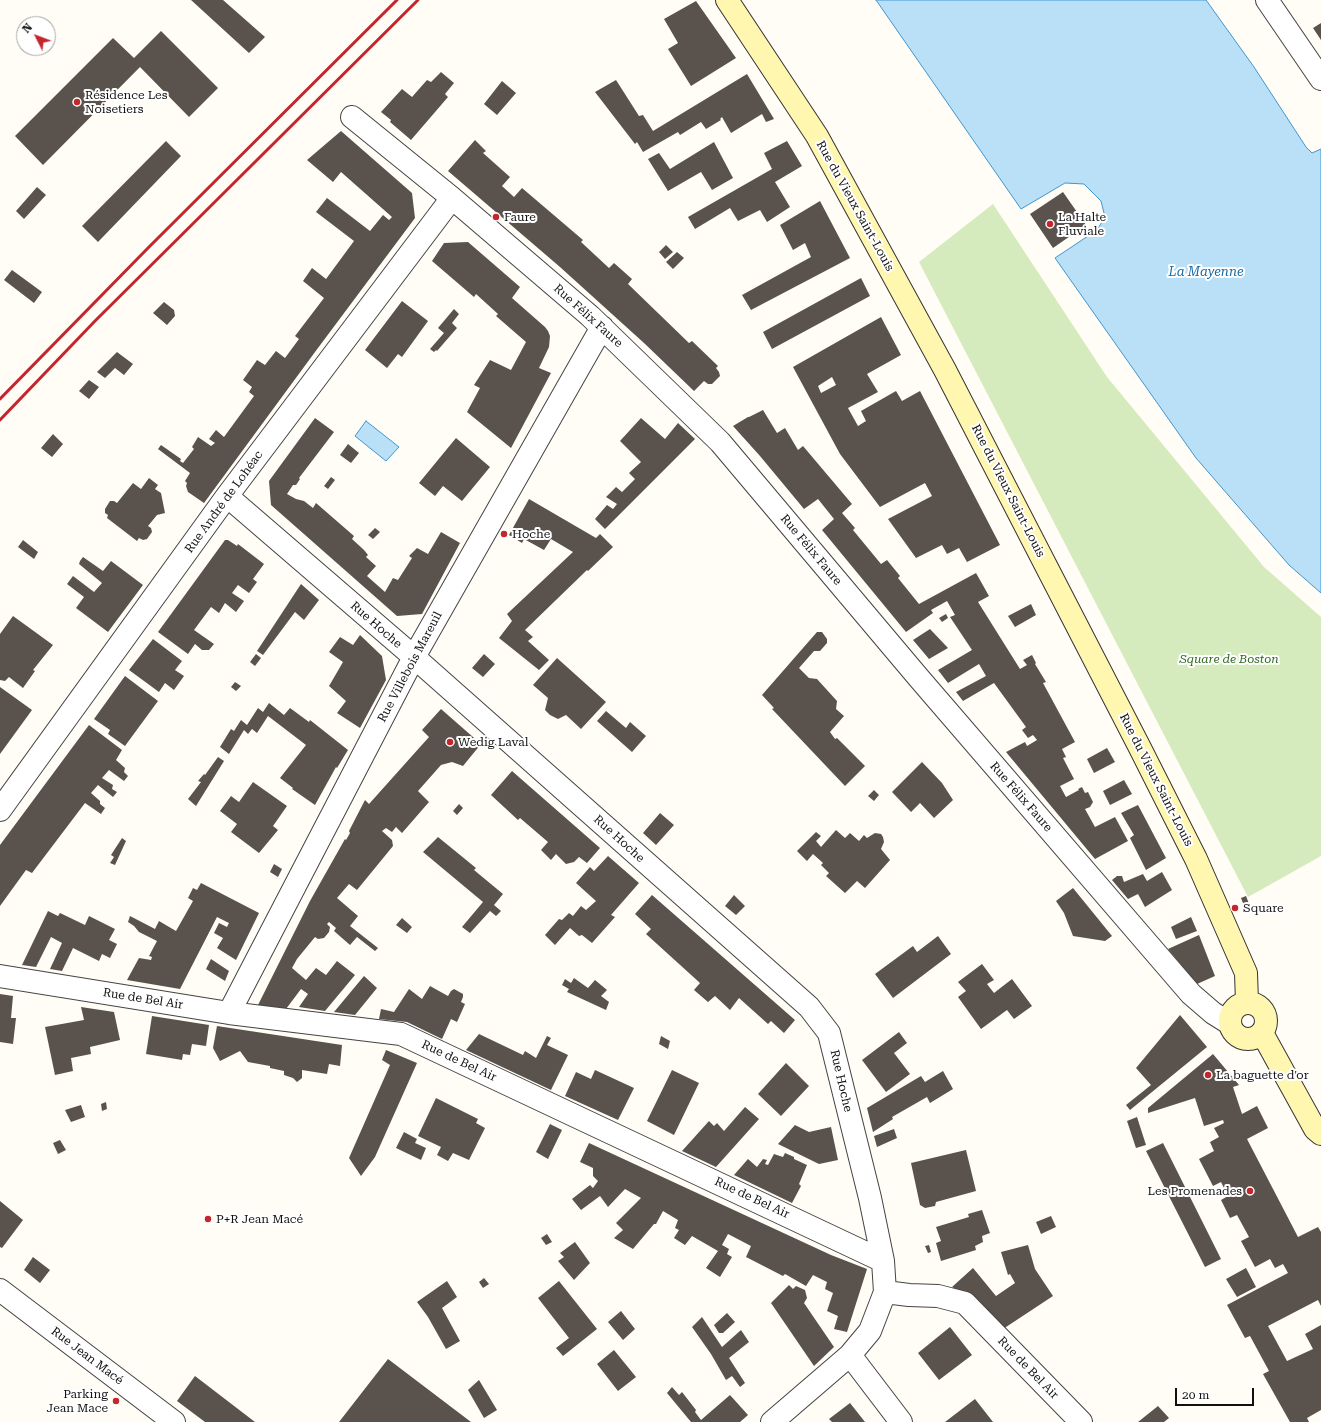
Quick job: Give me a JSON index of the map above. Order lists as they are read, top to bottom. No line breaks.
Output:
{"streets":{"main road":["Rue du Vieux Saint-Louis"],"street":["Rue Félix Faure","Rue André de Lohéac","Rue Hoche","Rue Villebois Mareuil","Rue de Bel Air","Rue Jean Macé"]},"crossings":[["Rue du Vieux Saint-Louis","Rue Félix Faure"],["Rue Félix Faure","Rue André de Lohéac"],["Rue Félix Faure","Rue Villebois Mareuil"],["Rue André de Lohéac","Rue Hoche"],["Rue Hoche","Rue Villebois Mareuil"],["Rue Hoche","Rue de Bel Air"],["Rue Villebois Mareuil","Rue de Bel Air"]],"water":["La Mayenne"],"parks":["Square de Boston"],"places":["Résidence Les Noisetiers","Faure","La Halte Fluviale","Hoche","Wedig Laval","Square","La baguette d'or","Les Promenades","P+R Jean Macé","Parking Jean Mace"],"scale_bar":"20 m","north":"top left"}
